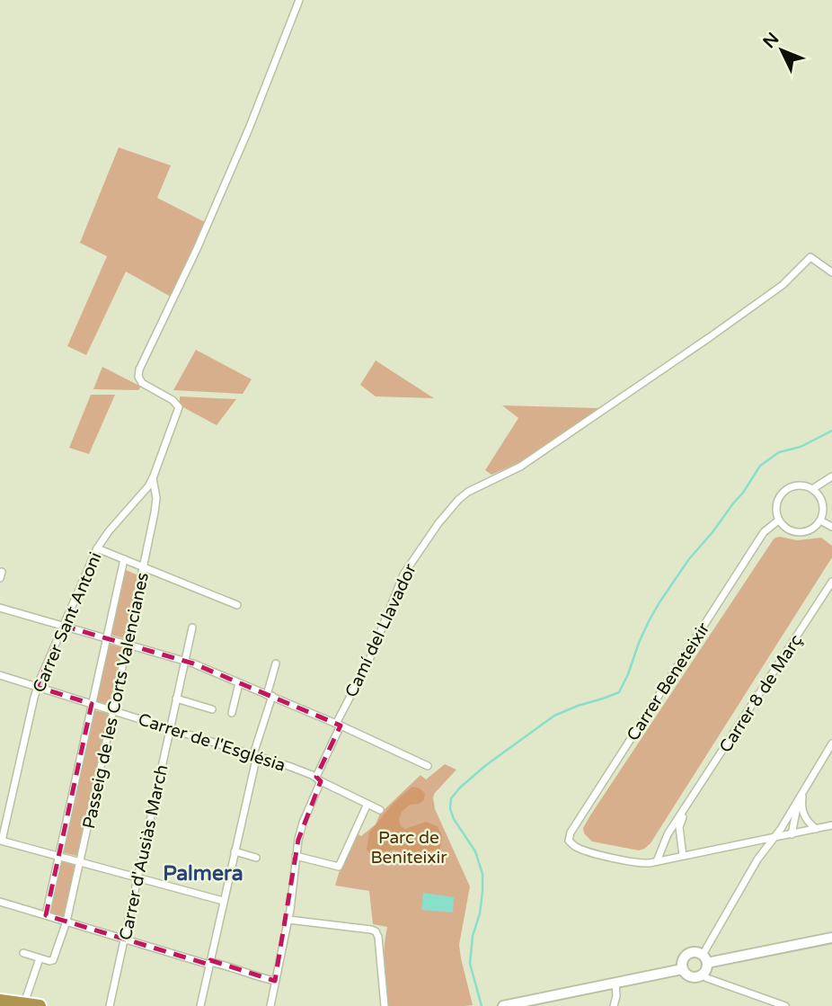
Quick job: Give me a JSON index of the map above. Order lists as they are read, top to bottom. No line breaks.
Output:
{"streets":{"street":["Carrer Sant Antoni","Camí del Llavador","Carrer Beneteixir","Carrer 8 de Març","Passeig de les Corts Valencianes","Carrer de l'Església","Carrer d'Ausiàs March"]},"crossings":[["Carrer Sant Antoni","Passeig de les Corts Valencianes"],["Carrer Sant Antoni","Carrer de l'Església"],["Camí del Llavador","Carrer de l'Església"],["Carrer Beneteixir","Carrer 8 de Març"],["Passeig de les Corts Valencianes","Carrer de l'Església"],["Carrer de l'Església","Carrer d'Ausiàs March"]],"districts":["Palmera"],"parks":["Parc de Beniteixir"],"north":"top left"}
